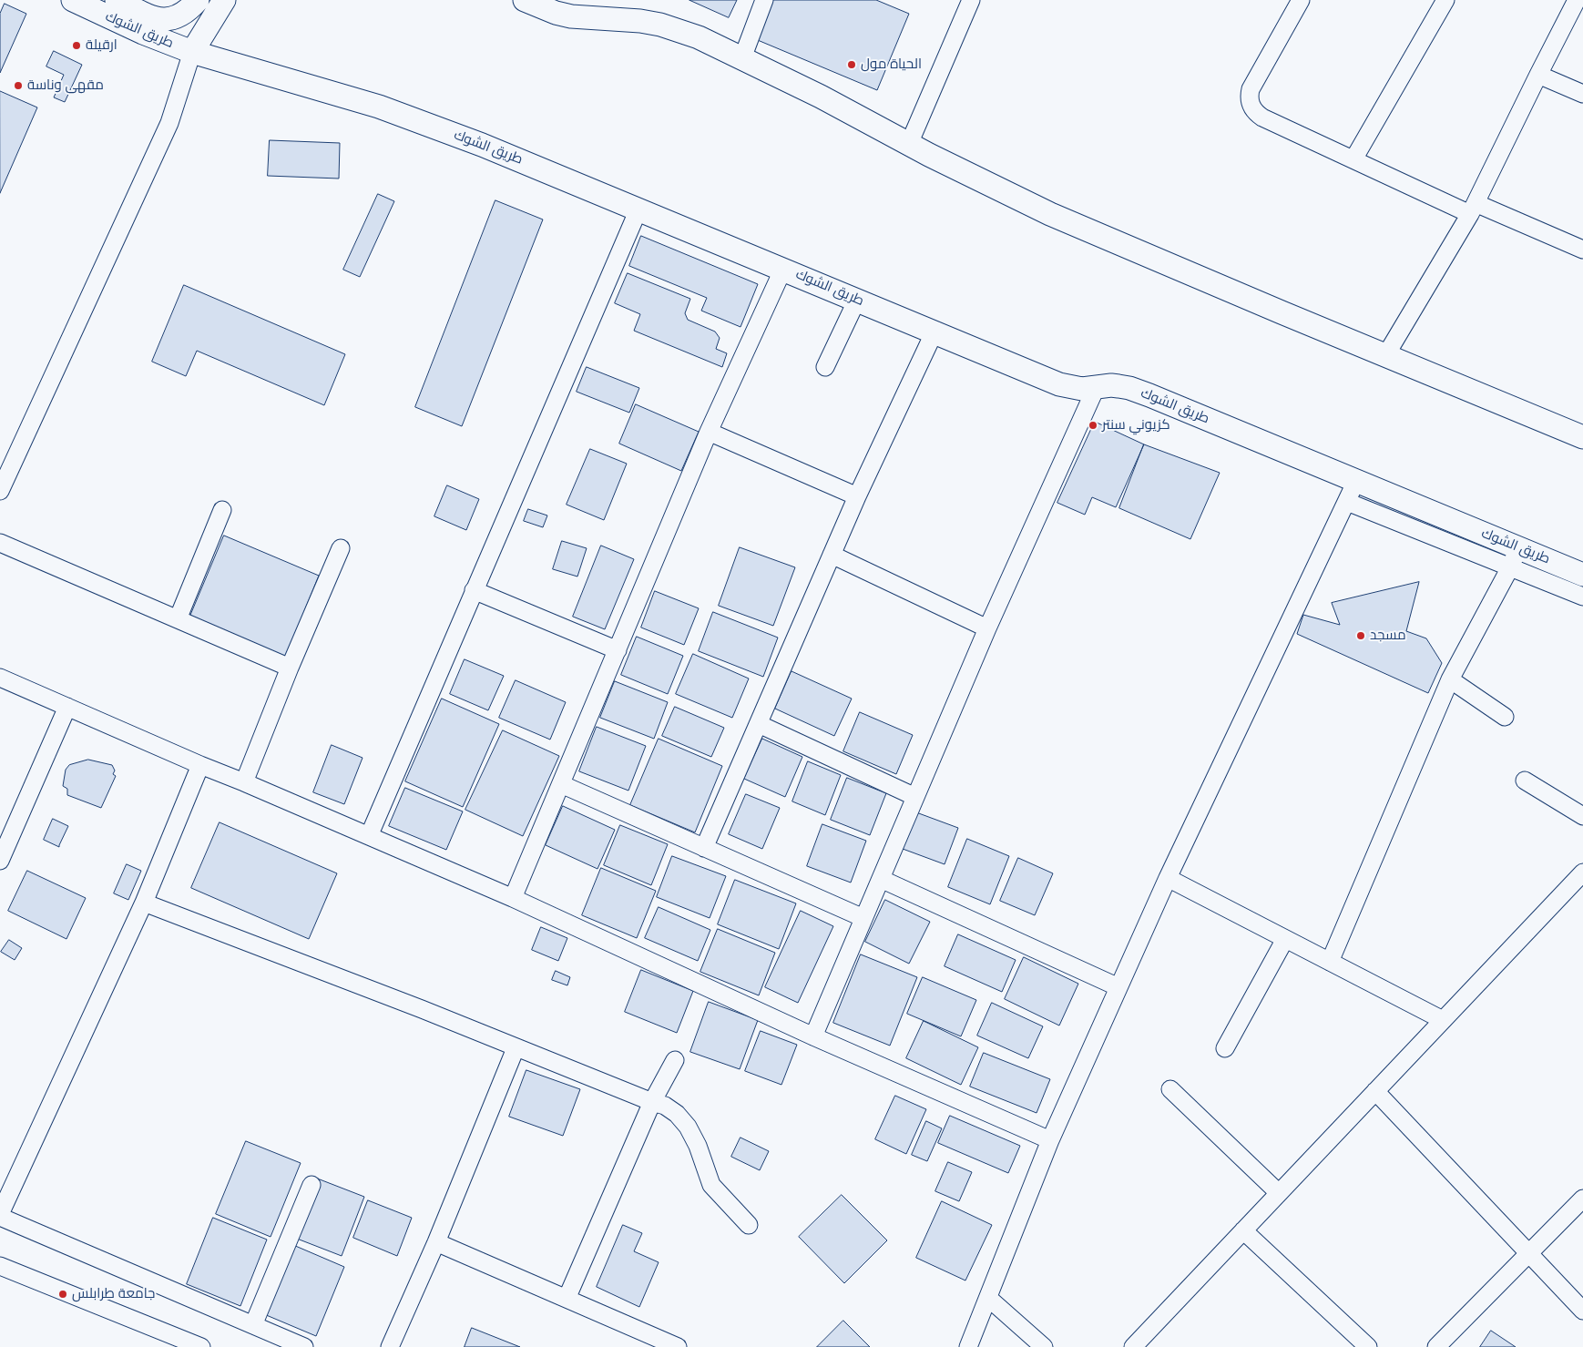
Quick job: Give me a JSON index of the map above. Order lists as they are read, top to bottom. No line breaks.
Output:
{"streets":{"main road":["طريق الشوك"]},"places":["ارقيلة","الحياة مول","مقهى وناسة","كزيوني سنتر","مسجد","جامعة طرابلس"]}
